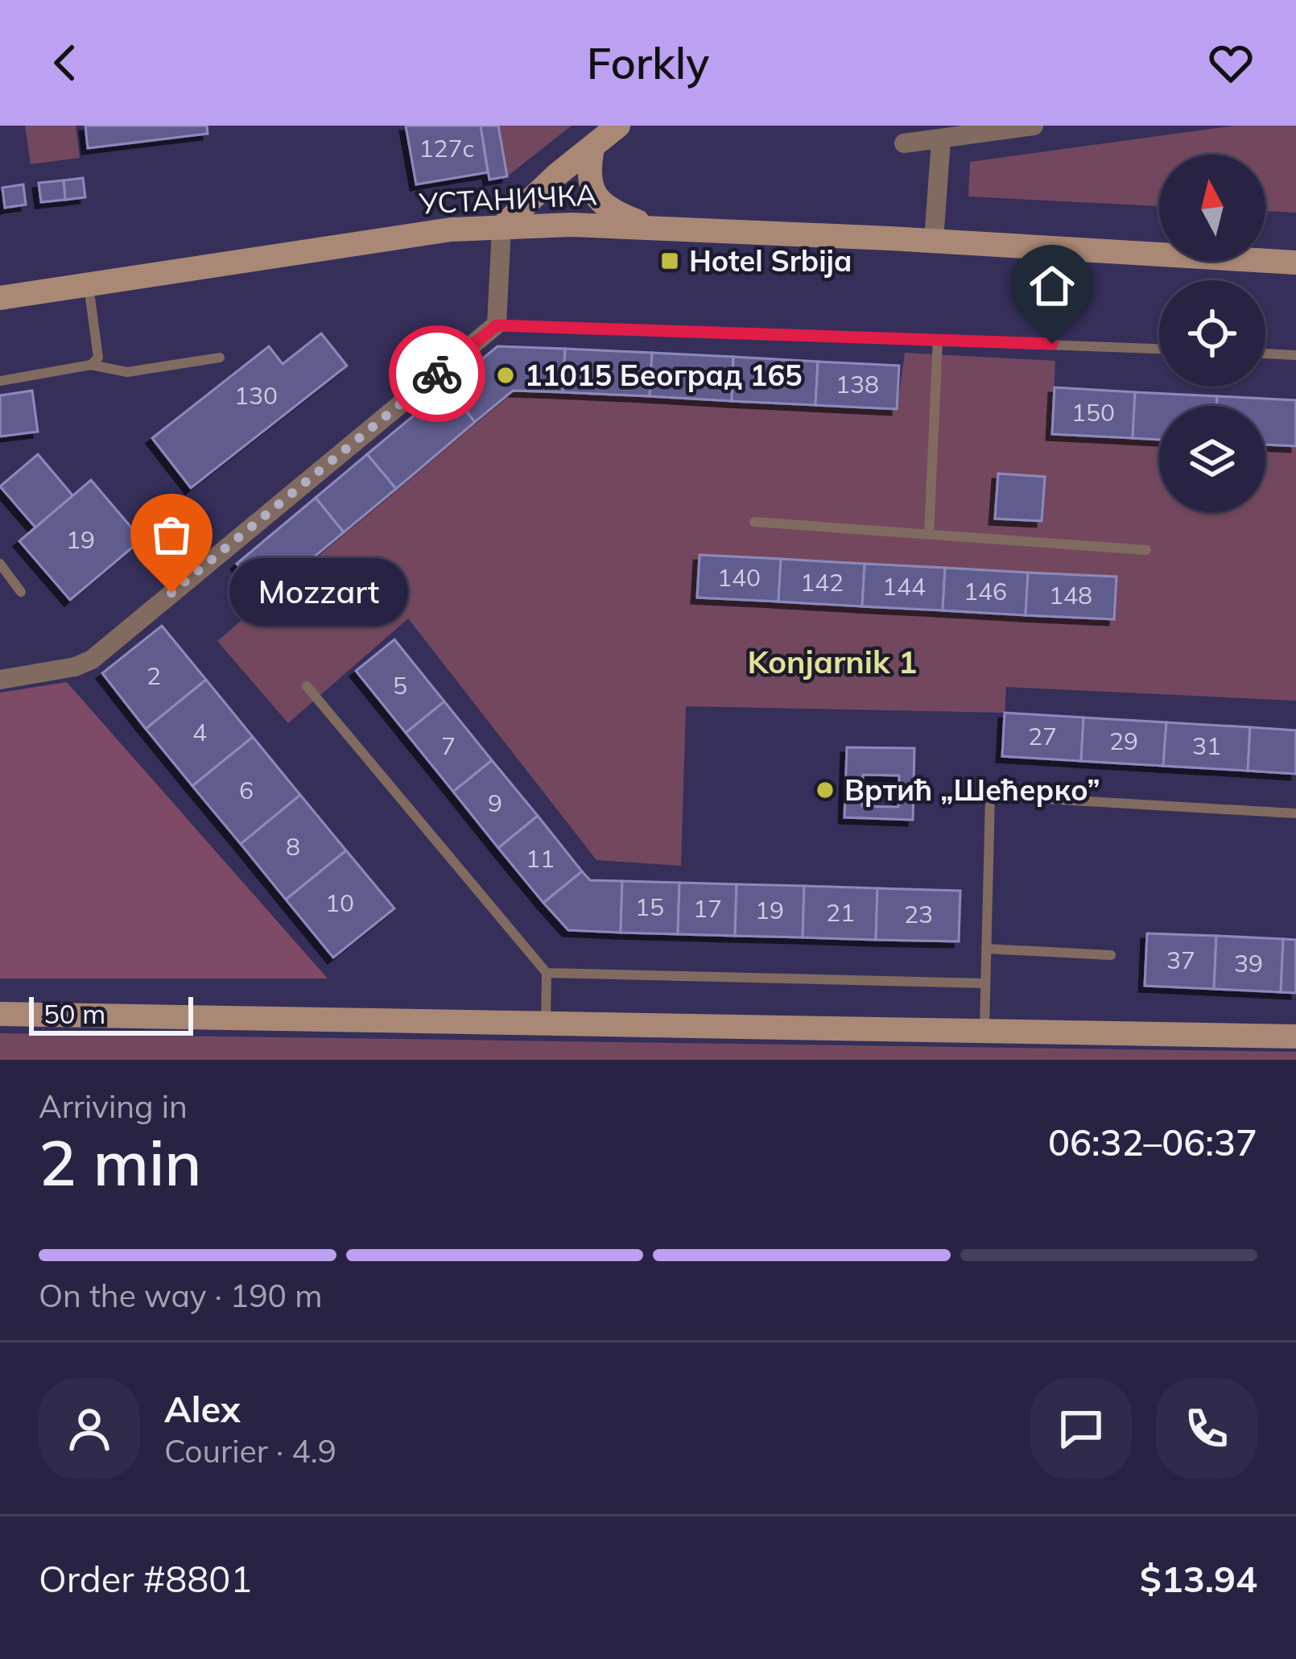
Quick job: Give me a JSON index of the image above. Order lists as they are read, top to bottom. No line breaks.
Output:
{"streets":{"street":["УСТАНИЧКА"]},"districts":["Konjarnik 1"],"places":{"transit":["Hotel Srbija"],"other":["11015 Београд 165","Mozzart","Вртић „Шећерко”"]},"house_numbers":["127c","138","130","150","19","140","142","144","146","148","2","5","4","27","29","7","31","6","9","8","11","10","15","17","19","21","23","37","39"],"scale_bar":"50 m","north":"top","page":{"header":"Forkly","bubble":"Mozzart","scale":"50 m","heading":["2 min","Arriving in","06:32–06:37"],"panel":["Alex","Courier · 4.9","Order #8801","$13.94"],"bar":"On the way · 190 m"}}
